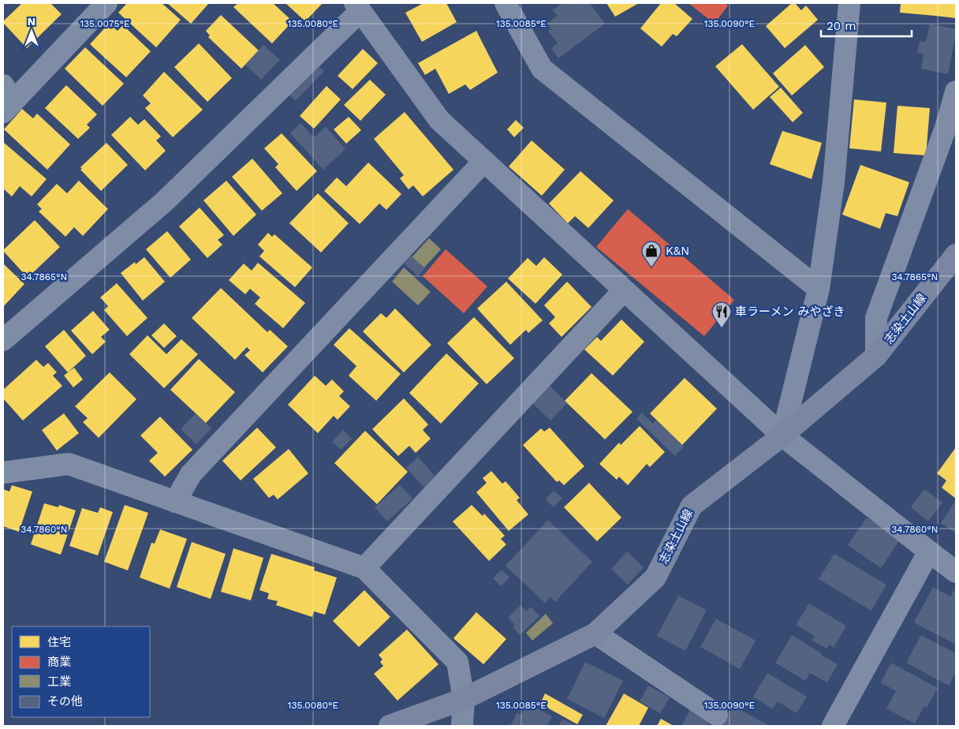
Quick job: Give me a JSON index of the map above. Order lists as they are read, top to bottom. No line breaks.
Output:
{"streets":{"main road":["志染土山線"]},"places":{"shop":["K&N"],"restaurant":["車ラーメン みやざき"]},"legend":["住宅","商業","工業","その他"],"scale_bar":"20 m","north":"top","coordinates":["135.0075°E","135.0080°E","135.0085°E","135.0090°E","34.7865°N","34.7860°N"]}
